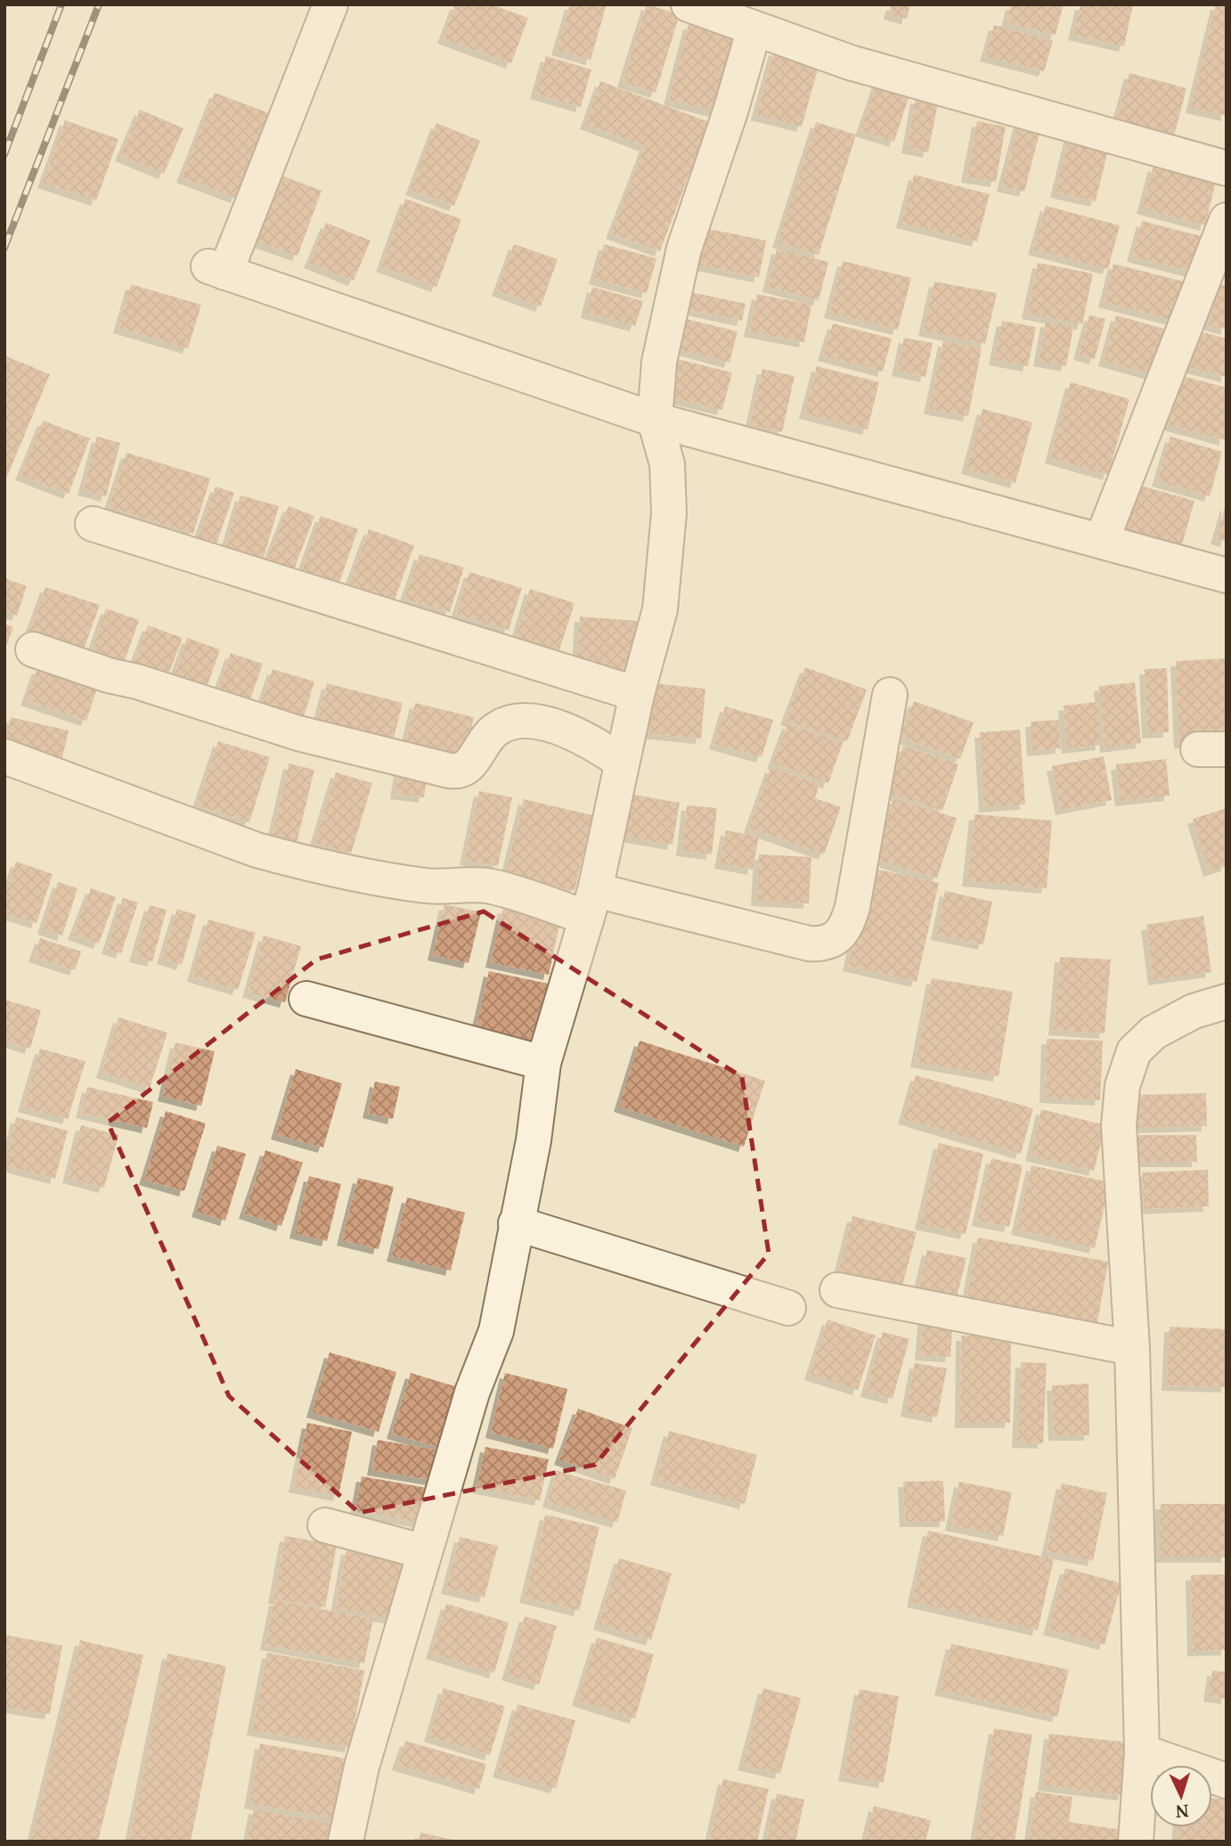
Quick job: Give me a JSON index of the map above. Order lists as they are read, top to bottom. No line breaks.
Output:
{"north":"bottom"}
